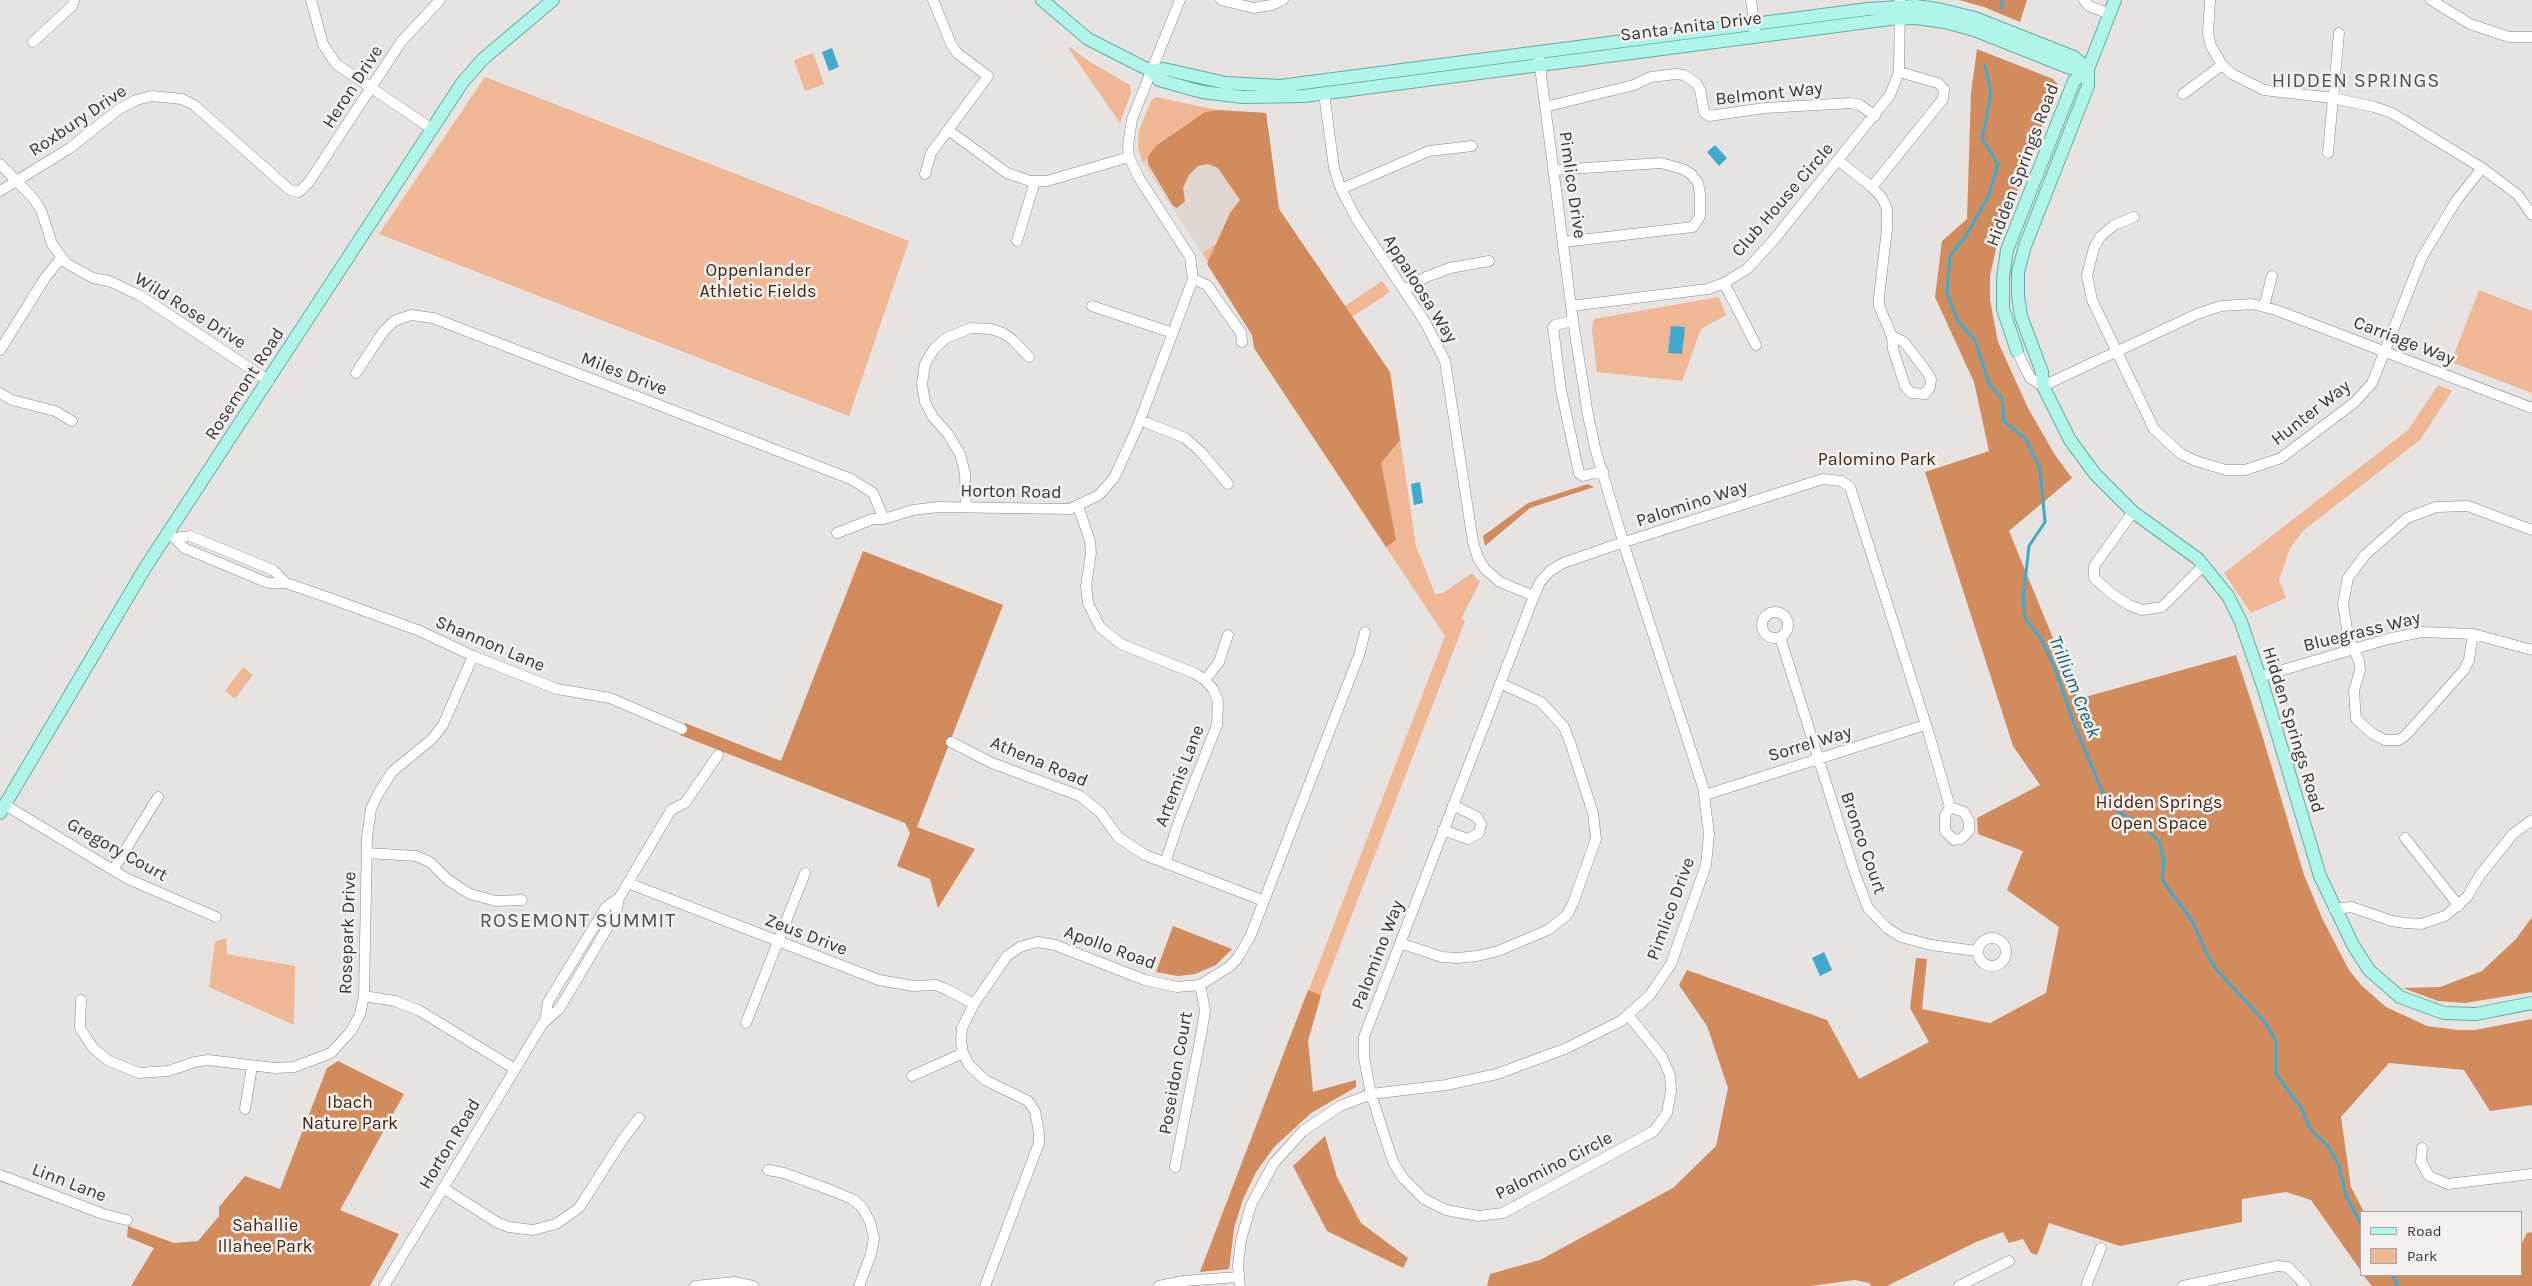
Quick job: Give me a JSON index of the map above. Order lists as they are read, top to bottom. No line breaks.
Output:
{"streets":{"main road":["Santa Anita Drive","Hidden Springs Road","Rosemont Road"],"street":["Heron Drive","Belmont Way","Roxbury Drive","Pimlico Drive","Club House Circle","Appaloosa Way","Wild Rose Drive","Carriage Way","Miles Drive","Hunter Way","Horton Road","Palomino Way","Bluegrass Way","Shannon Lane","Sorrel Way","Athena Road","Artemis Lane","Bronco Court","Gregory Court","Rosepark Drive","Zeus Drive","Apollo Road","Poseidon Court","Palomino Circle","Linn Lane"]},"crossings":[["Santa Anita Drive","Hidden Springs Road"],["Santa Anita Drive","Pimlico Drive"],["Santa Anita Drive","Club House Circle"],["Santa Anita Drive","Appaloosa Way"],["Heron Drive","Roxbury Drive"],["Belmont Way","Pimlico Drive"],["Belmont Way","Club House Circle"],["Hidden Springs Road","Carriage Way"],["Hidden Springs Road","Bluegrass Way"],["Pimlico Drive","Club House Circle"],["Pimlico Drive","Palomino Way"],["Pimlico Drive","Sorrel Way"],["Pimlico Drive","Palomino Circle"],["Appaloosa Way","Palomino Way"],["Wild Rose Drive","Rosemont Road"],["Carriage Way","Hunter Way"],["Miles Drive","Horton Road"],["Rosemont Road","Shannon Lane"],["Rosemont Road","Gregory Court"],["Horton Road","Zeus Drive"],["Palomino Way","Sorrel Way"],["Palomino Way","Palomino Circle"],["Shannon Lane","Rosepark Drive"],["Sorrel Way","Bronco Court"],["Athena Road","Artemis Lane"],["Athena Road","Apollo Road"],["Zeus Drive","Apollo Road"],["Apollo Road","Poseidon Court"]],"districts":["HIDDEN SPRINGS","ROSEMONT SUMMIT"],"water":["Trillium Creek"],"parks":["Oppenlander Athletic Fields","Palomino Park","Hidden Springs Open Space","Ibach Nature Park","Sahallie Illahee Park"],"legend":["Road","Park"]}
